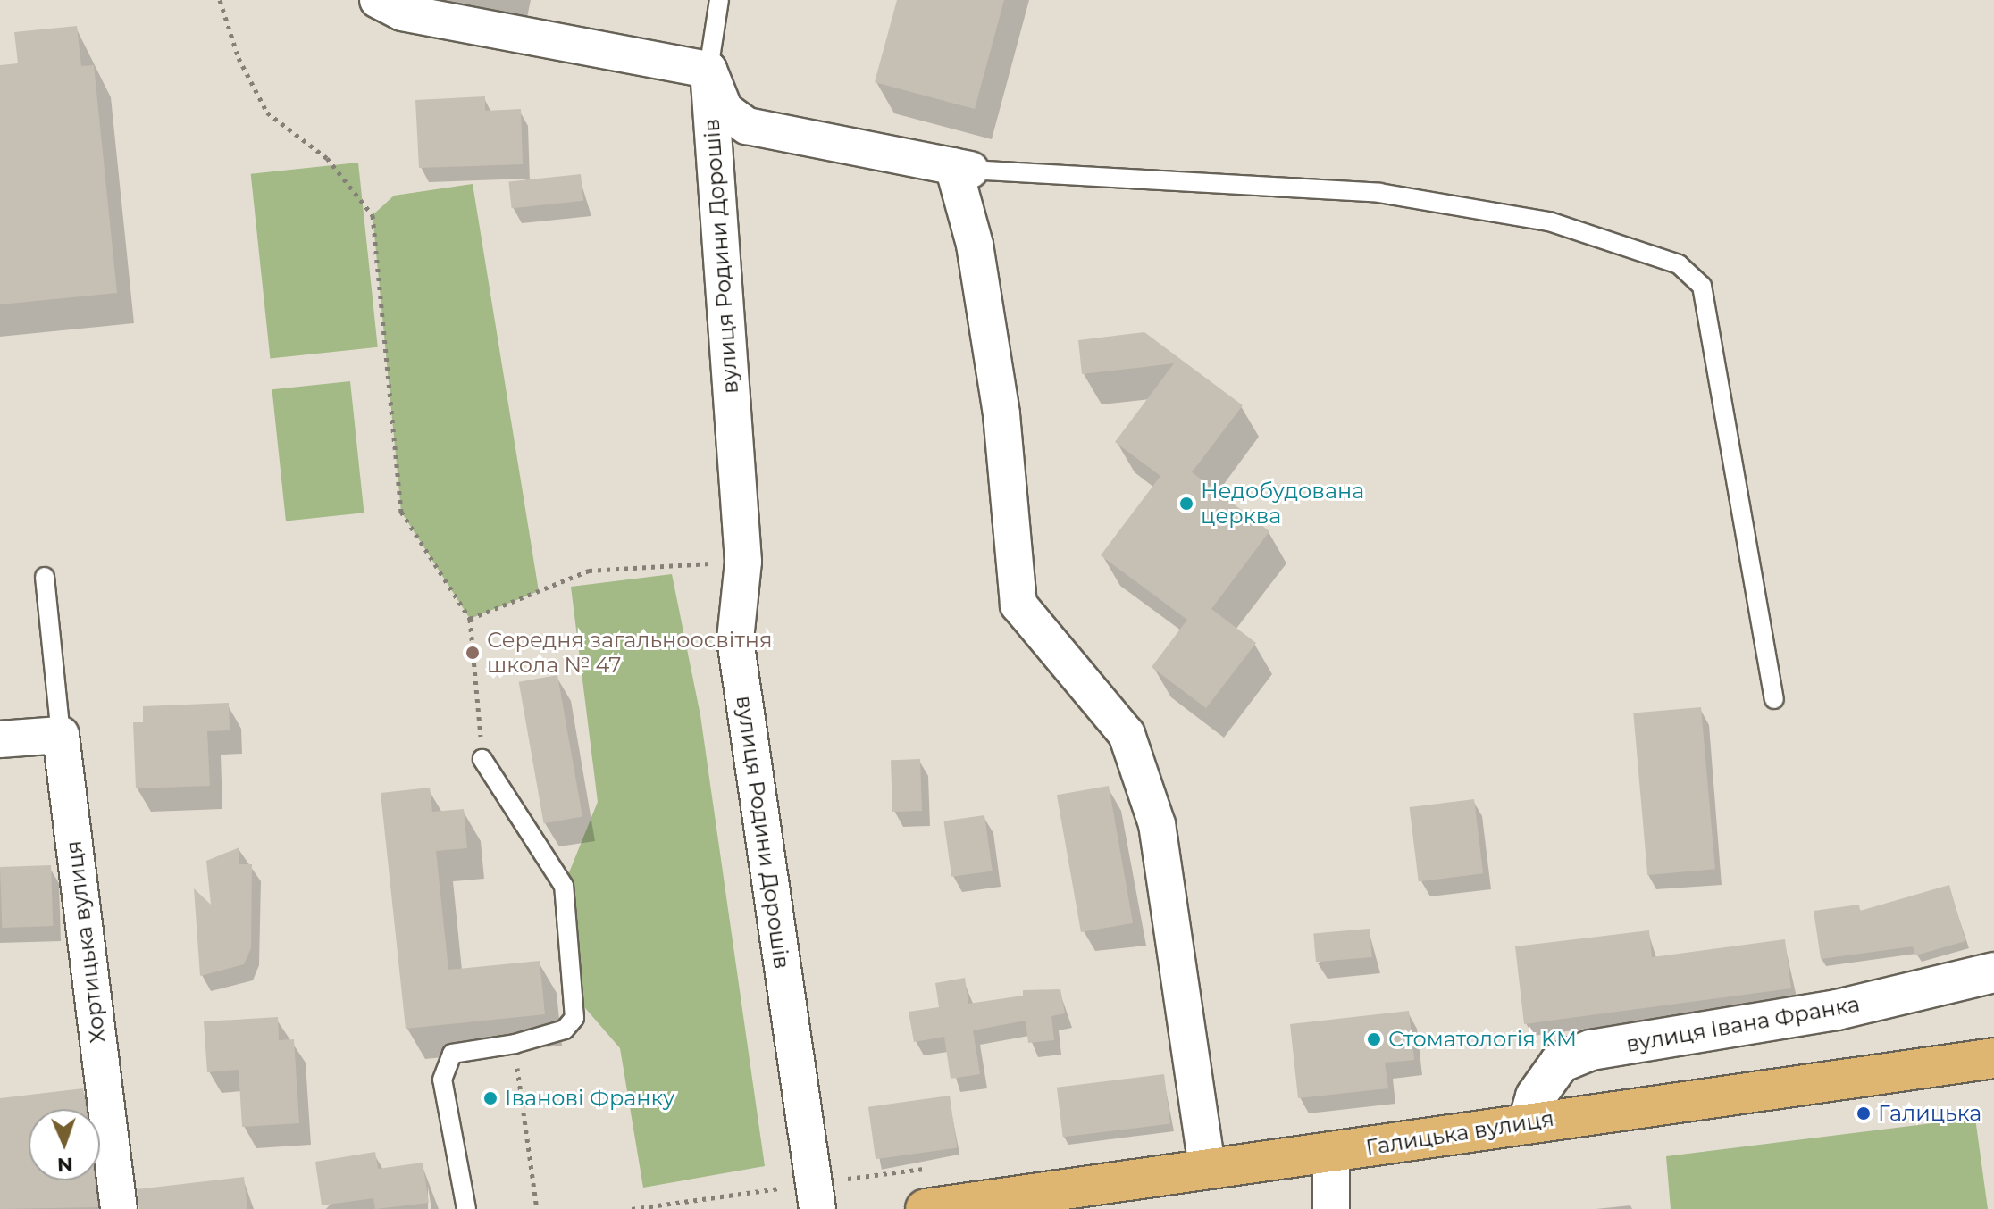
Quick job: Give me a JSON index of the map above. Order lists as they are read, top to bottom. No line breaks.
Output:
{"streets":{"main road":["Галицька вулиця"],"street":["вулиця Родини Дорошів","Хортицька вулиця","вулиця Івана Франка"]},"crossings":[["вулиця Івана Франка","Галицька вулиця"]],"places":["Недобудована церква","Середня загальноосвітня школа № 47","Стоматологія KM","Іванові Франку","Галицька"],"north":"bottom"}
